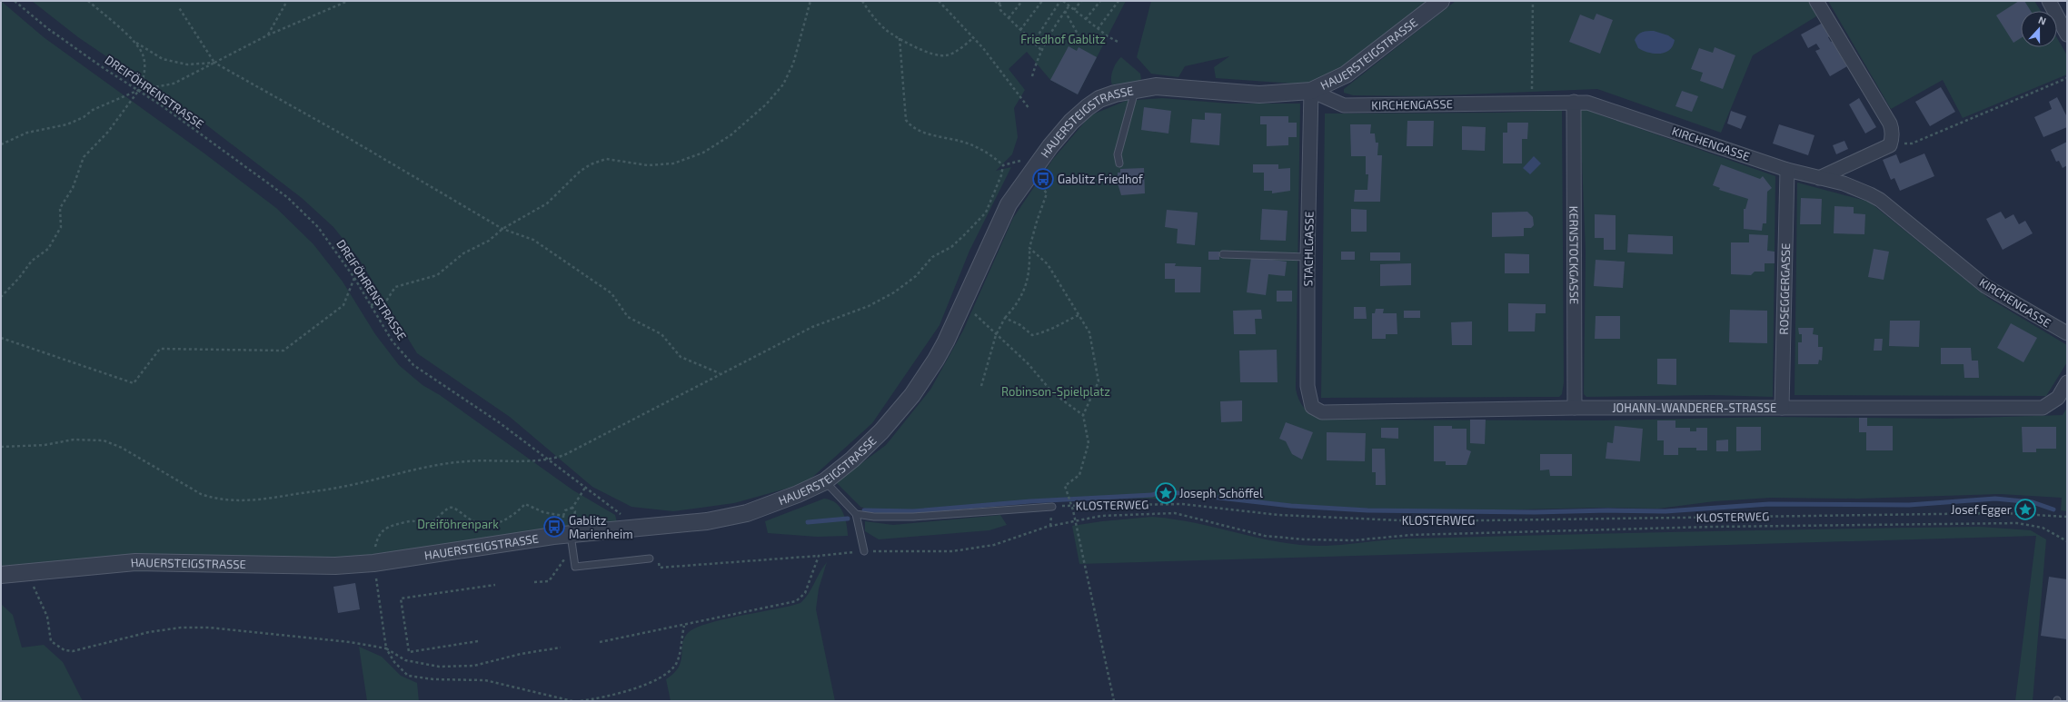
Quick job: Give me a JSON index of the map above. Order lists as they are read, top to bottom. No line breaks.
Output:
{"streets":{"street":["HAUERSTEIGSTRASSE","KIRCHENGASSE","STACHLGASSE","KERNSTOCKGASSE","ROSEGGERGASSE","JOHANN-WANDERER-STRASSE"],"path":["DREIFÖHRENSTRASSE","KLOSTERWEG"]},"crossings":[["HAUERSTEIGSTRASSE","KIRCHENGASSE"],["HAUERSTEIGSTRASSE","STACHLGASSE"],["KIRCHENGASSE","STACHLGASSE"],["KIRCHENGASSE","KERNSTOCKGASSE"],["KIRCHENGASSE","ROSEGGERGASSE"],["STACHLGASSE","JOHANN-WANDERER-STRASSE"],["KERNSTOCKGASSE","JOHANN-WANDERER-STRASSE"],["ROSEGGERGASSE","JOHANN-WANDERER-STRASSE"]],"parks":["Friedhof Gablitz","Robinson-Spielplatz","Dreiföhrenpark"],"places":{"bus stop":["Gablitz Friedhof","Gablitz Marienheim"],"place":["Joseph Schöffel","Josef Egger"]},"north":"top"}
